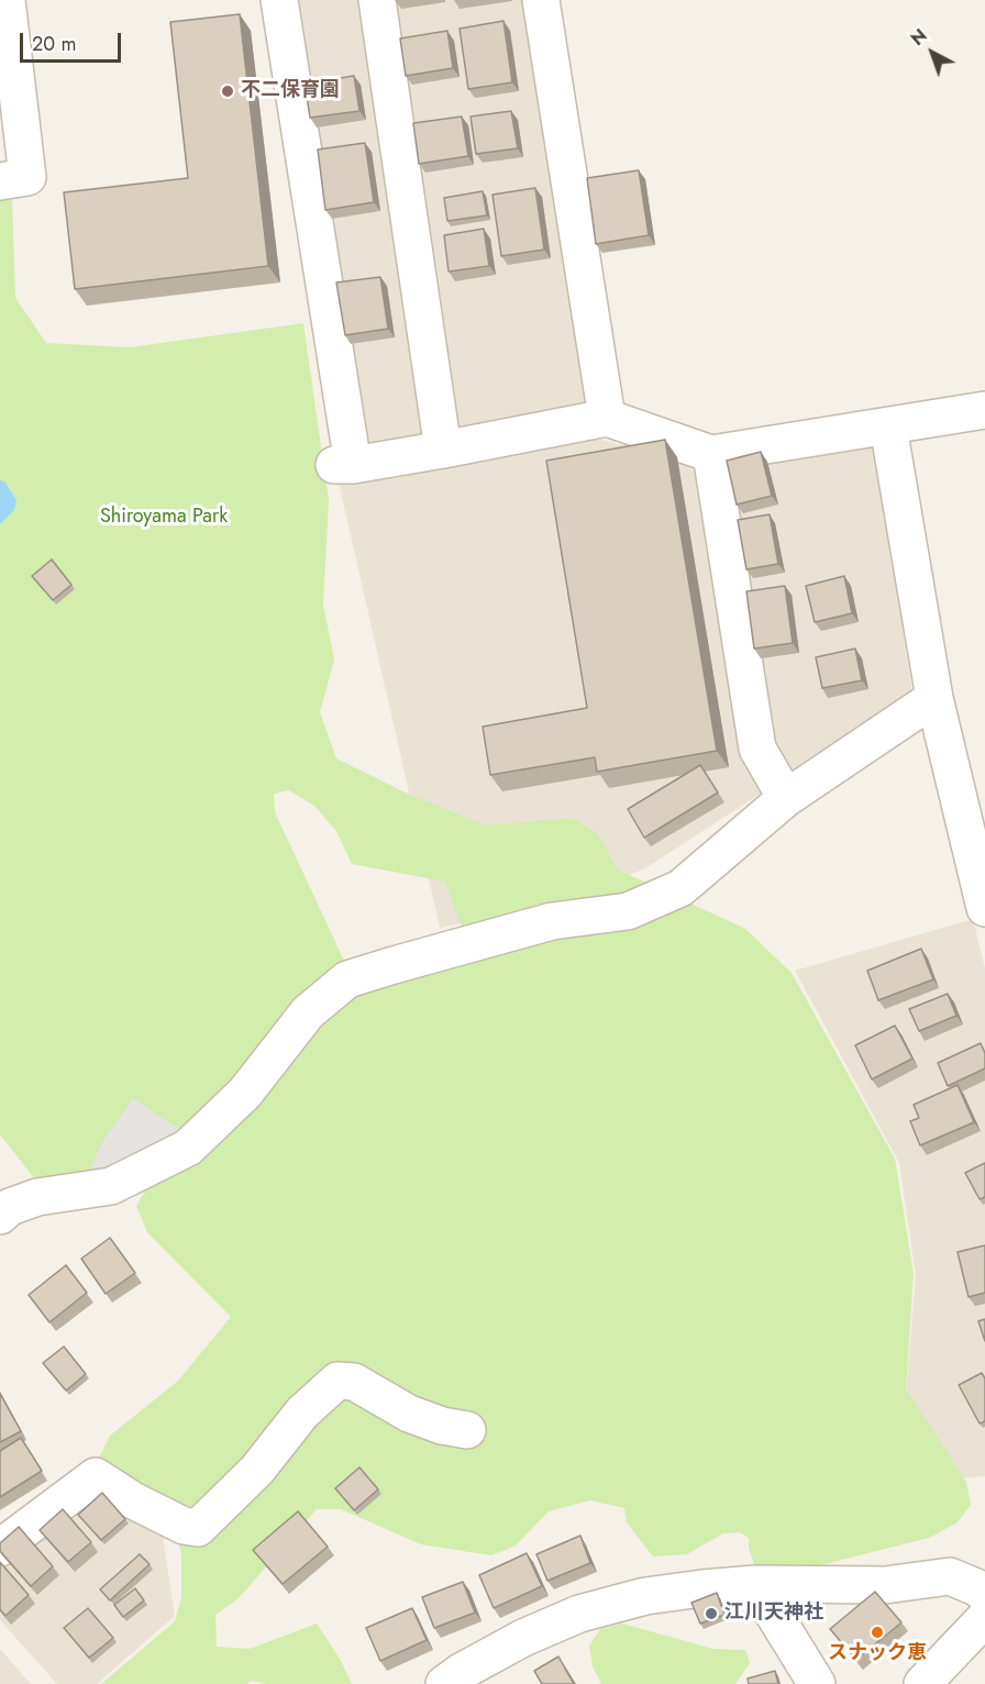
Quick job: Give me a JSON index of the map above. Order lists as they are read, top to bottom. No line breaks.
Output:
{"parks":["Shiroyama Park"],"places":["不二保育園","江川天神社","スナック恵"],"scale_bar":"20 m","north":"top left"}
